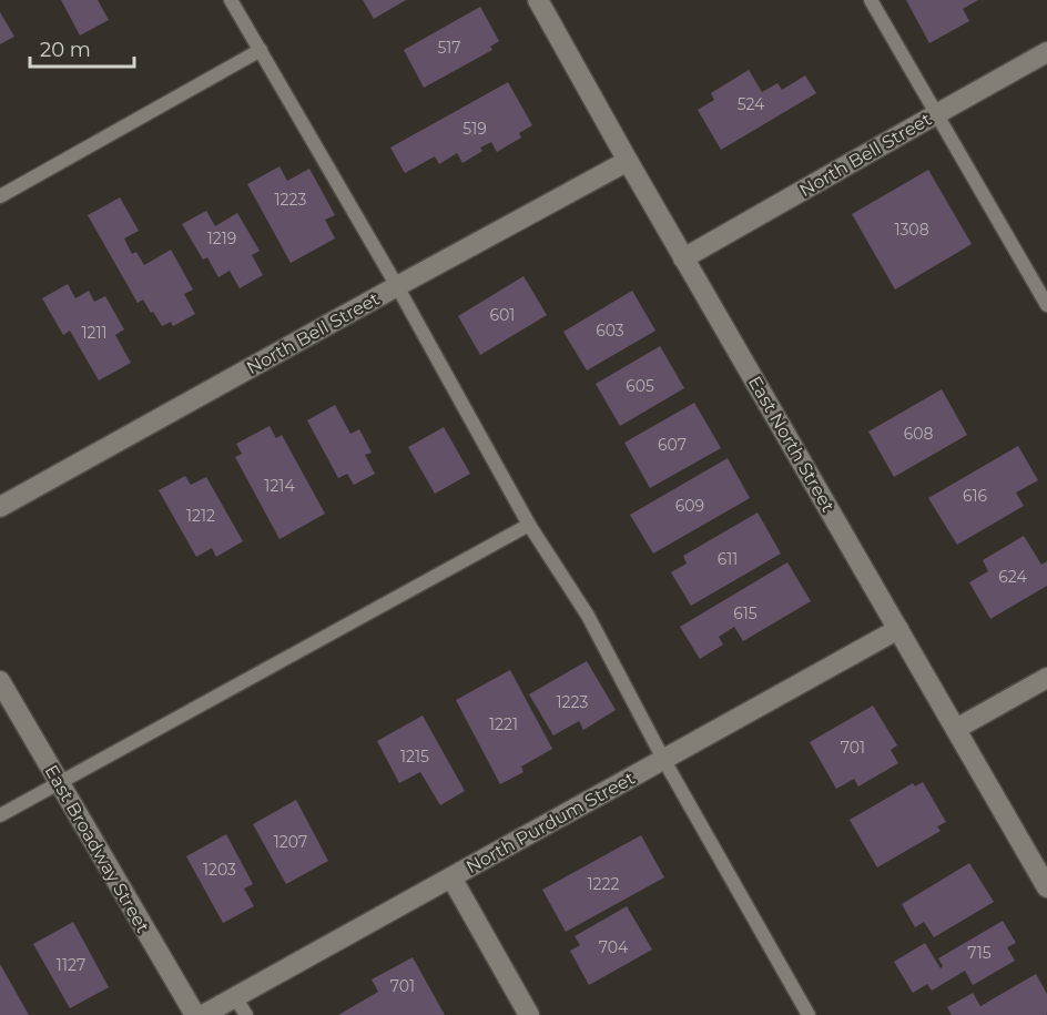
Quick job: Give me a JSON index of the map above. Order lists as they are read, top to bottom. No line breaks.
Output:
{"streets":{"street":["North Bell Street","East North Street","North Purdum Street","East Broadway Street"]},"crossings":[["North Bell Street","East North Street"],["East North Street","North Purdum Street"]],"house_numbers":["517","524","519","1223","1308","1219","601","603","1211","605","608","607","1214","616","609","1212","611","624","615","1223","1221","701","1215","1207","1203","1222","704","715","1127","701"],"scale_bar":"20 m"}
